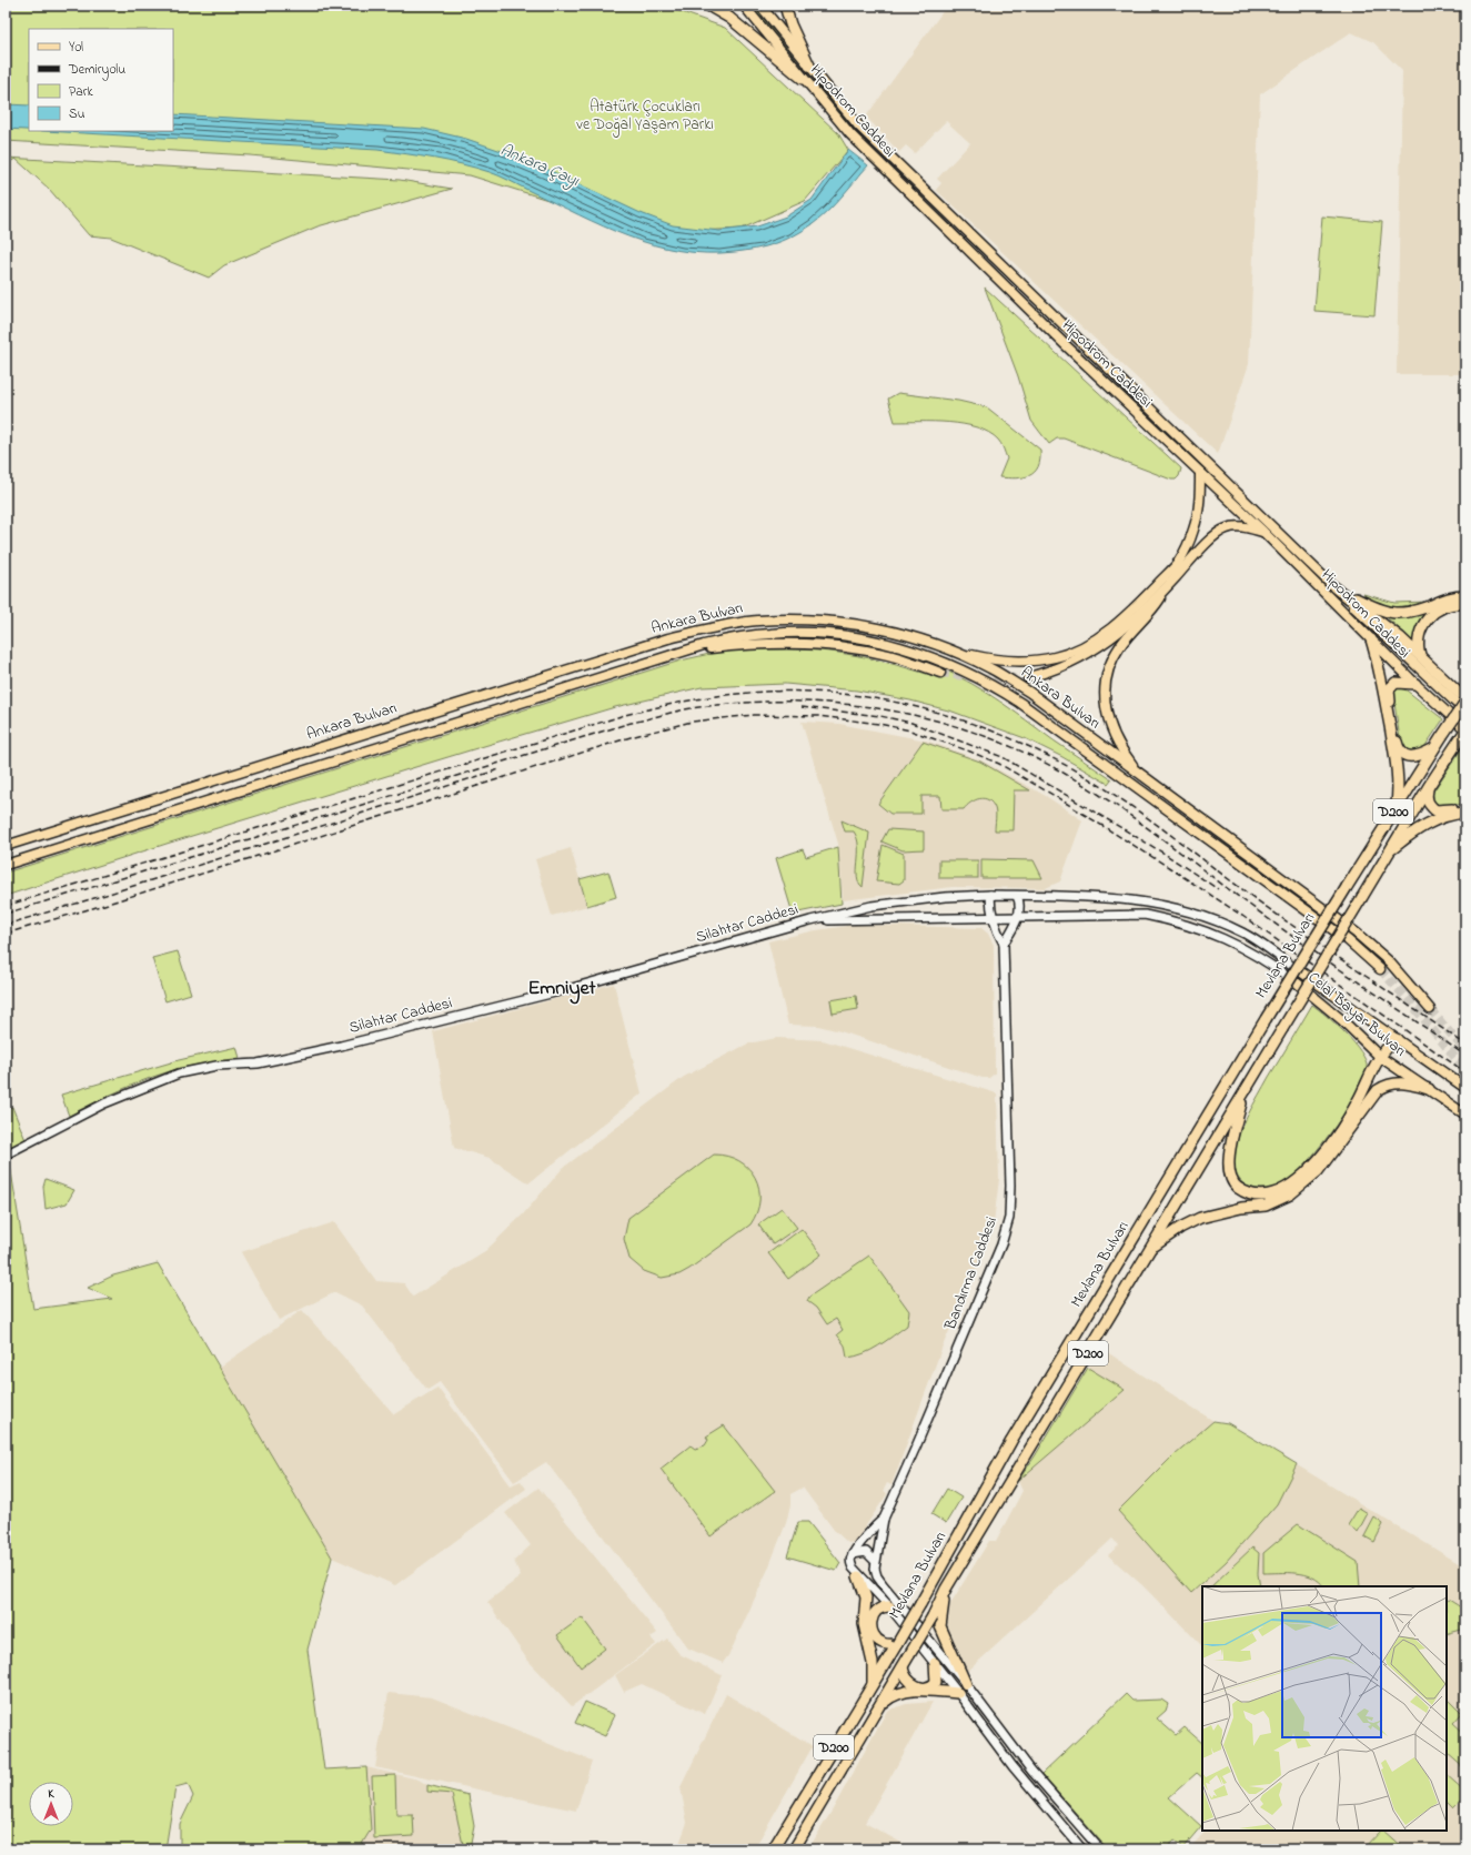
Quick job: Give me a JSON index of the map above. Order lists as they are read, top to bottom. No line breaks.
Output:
{"streets":{"highway":["D200","Mevlana Bulvarı"],"main road":["Hipodrom Caddesi","Ankara Bulvarı","Silahtar Caddesi","Celal Bayar Bulvarı","Bandırma Caddesi"]},"crossings":[["Hipodrom Caddesi","Mevlana Bulvarı"],["Silahtar Caddesi","Celal Bayar Bulvarı"],["Silahtar Caddesi","Bandırma Caddesi"]],"districts":["Emniyet"],"water":["Ankara Çayı"],"parks":["Atatürk Çocukları ve Doğal Yaşam Parkı"],"legend":["Yol","Demiryolu","Park","Su"],"north":"top"}
